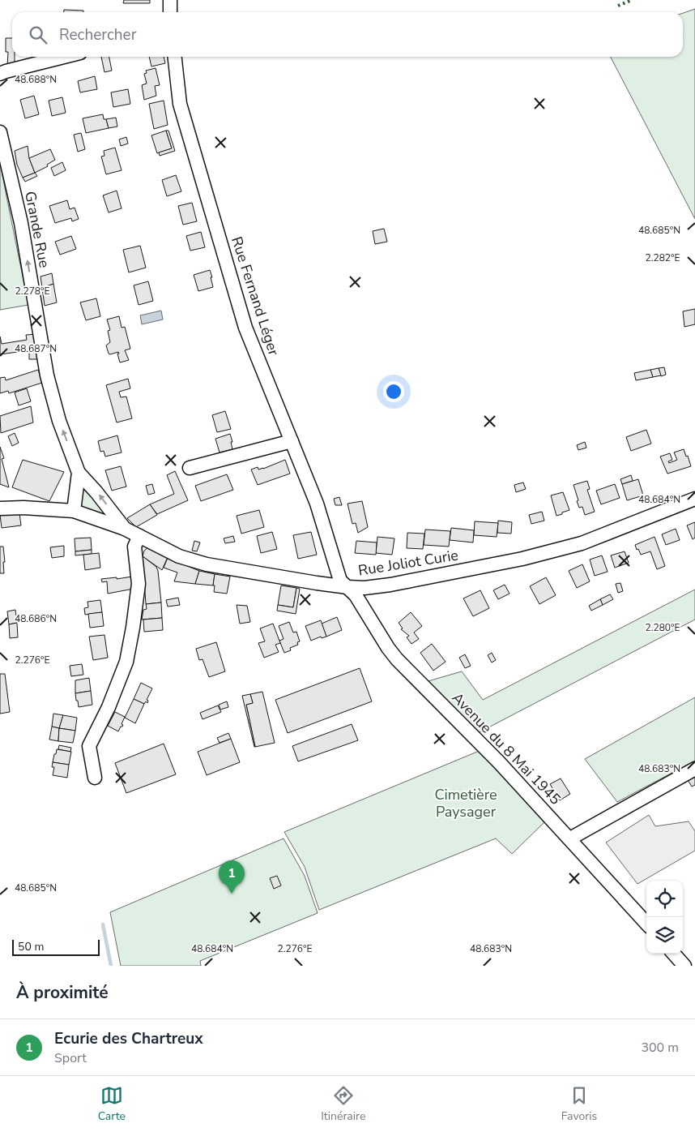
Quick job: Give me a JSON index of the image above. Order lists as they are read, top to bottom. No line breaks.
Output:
{"streets":{"street":["Grande Rue","Rue Fernand Léger","Rue Joliot Curie","Avenue du 8 Mai 1945"]},"crossings":[["Grande Rue","Rue Joliot Curie"],["Rue Fernand Léger","Rue Joliot Curie"],["Rue Fernand Léger","Avenue du 8 Mai 1945"],["Rue Joliot Curie","Avenue du 8 Mai 1945"]],"one_way":["Grande Rue"],"parks":["Cimetière Paysager"],"scale_bar":"50 m","page":{"search":"Rechercher","pins":"1","scale":"50 m","heading":"À proximité","list":[{"mark":"1","name":"Ecurie des Chartreux","note":"Sport","value":"300 m"}],"nav":["Carte","Itinéraire","Favoris"]},"coordinates":["48.688°N","48.685°N","2.282°E","2.278°E","48.687°N","48.684°N","48.686°N","2.280°E","2.276°E","48.683°N"]}
